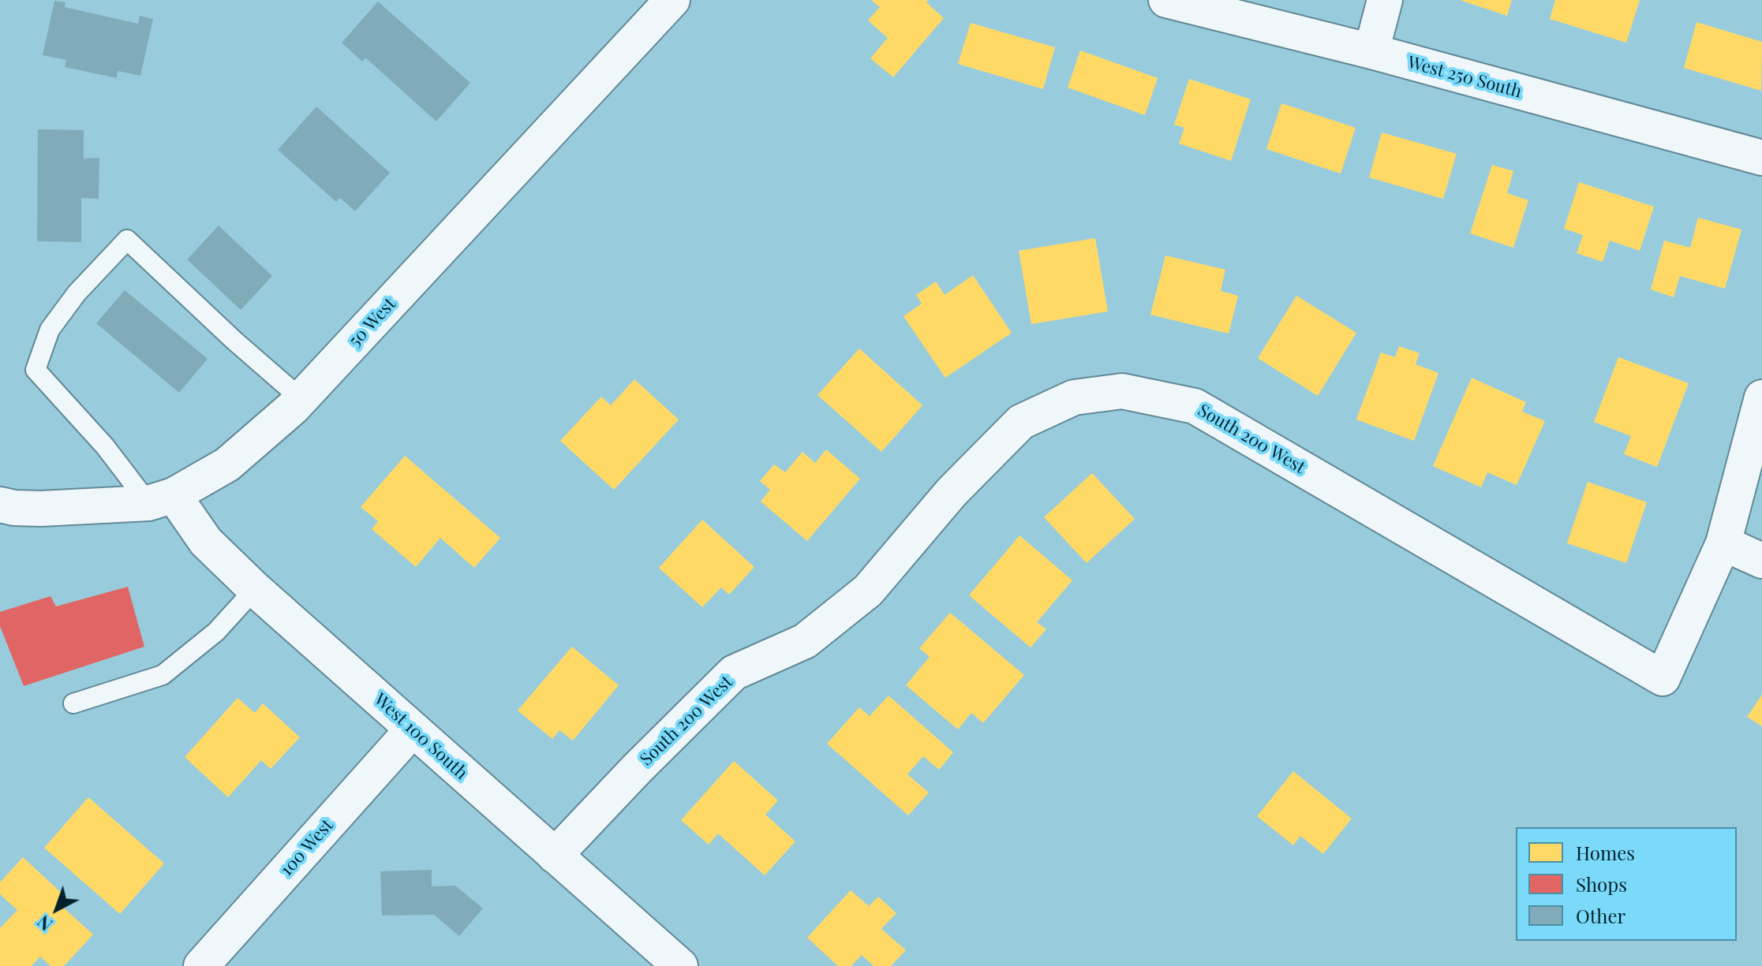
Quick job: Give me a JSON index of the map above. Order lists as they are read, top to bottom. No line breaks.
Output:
{"streets":{"street":["West 250 South","50 West","South 200 West","West 100 South","100 West"]},"crossings":[["50 West","West 100 South"],["South 200 West","West 100 South"],["West 100 South","100 West"]],"legend":["Homes","Shops","Other"],"north":"bottom left"}
